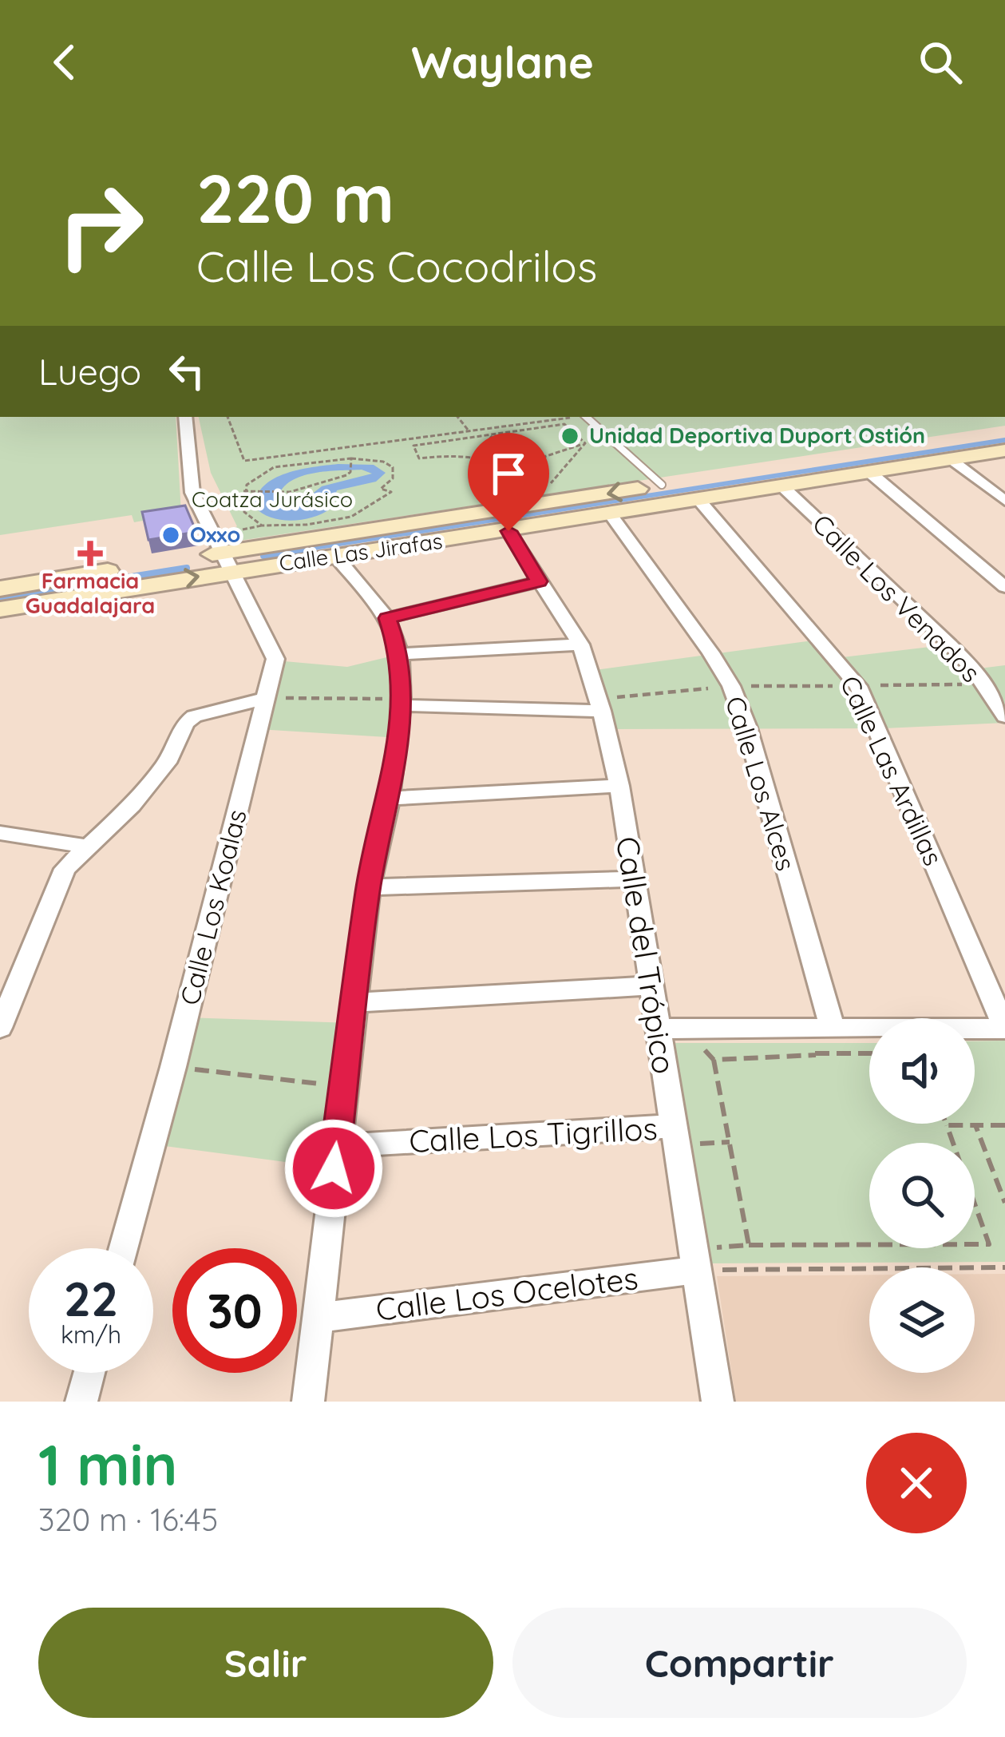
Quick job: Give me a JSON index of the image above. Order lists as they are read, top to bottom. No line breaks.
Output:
{"streets":{"main road":["Calle Las Jirafas"],"street":["Calle Los Venados","Calle Las Ardillas","Calle Los Alces","Calle Los Koalas","Calle del Trópico","Calle Los Tigrillos","Calle Los Ocelotes"]},"crossings":[["Calle Las Jirafas","Calle Los Venados"],["Calle Las Jirafas","Calle Las Ardillas"],["Calle Las Jirafas","Calle Los Alces"],["Calle Las Jirafas","Calle Los Koalas"],["Calle Las Jirafas","Calle del Trópico"],["Calle del Trópico","Calle Los Tigrillos"],["Calle del Trópico","Calle Los Ocelotes"]],"parks":["Coatza Jurásico"],"places":{"other":["Unidad Deportiva Duport Ostión","Oxxo"],"health":["Farmacia Guadalajara"]},"page":{"header":"Waylane","turn":["220 m","Calle Los Cocodrilos"],"then":"Luego","speed":"22 km/h","limit":"30","heading":["1 min","320 m · 16:45"],"buttons":["Salir","Compartir"]}}
